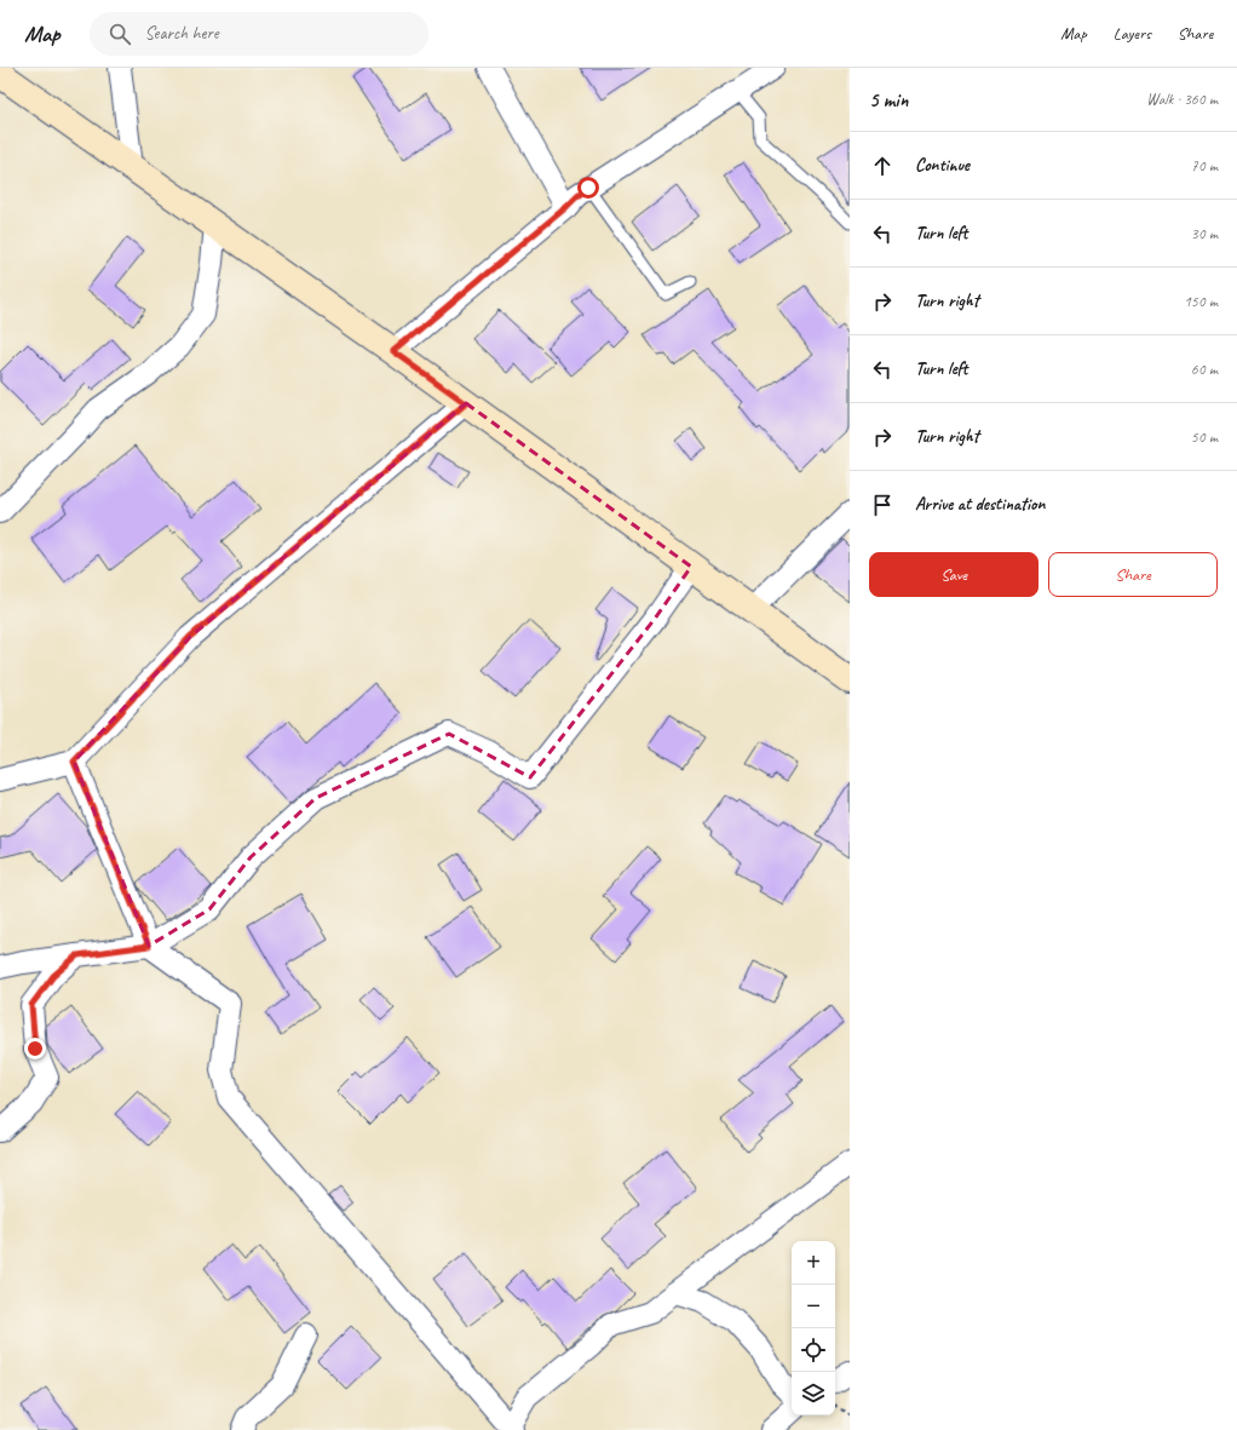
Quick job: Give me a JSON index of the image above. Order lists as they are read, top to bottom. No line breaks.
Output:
{"page":{"header":"Map","search":"Search here","nav":["Map","Layers","Share"],"heading":["5 min","Walk · 360 m"],"list":[["Continue","70 m"],["Turn left","30 m"],["Turn right","150 m"],["Turn left","60 m"],["Turn right","50 m"],"Arrive at destination"],"buttons":["Save","Share"],"map_buttons":["+","−"]}}
